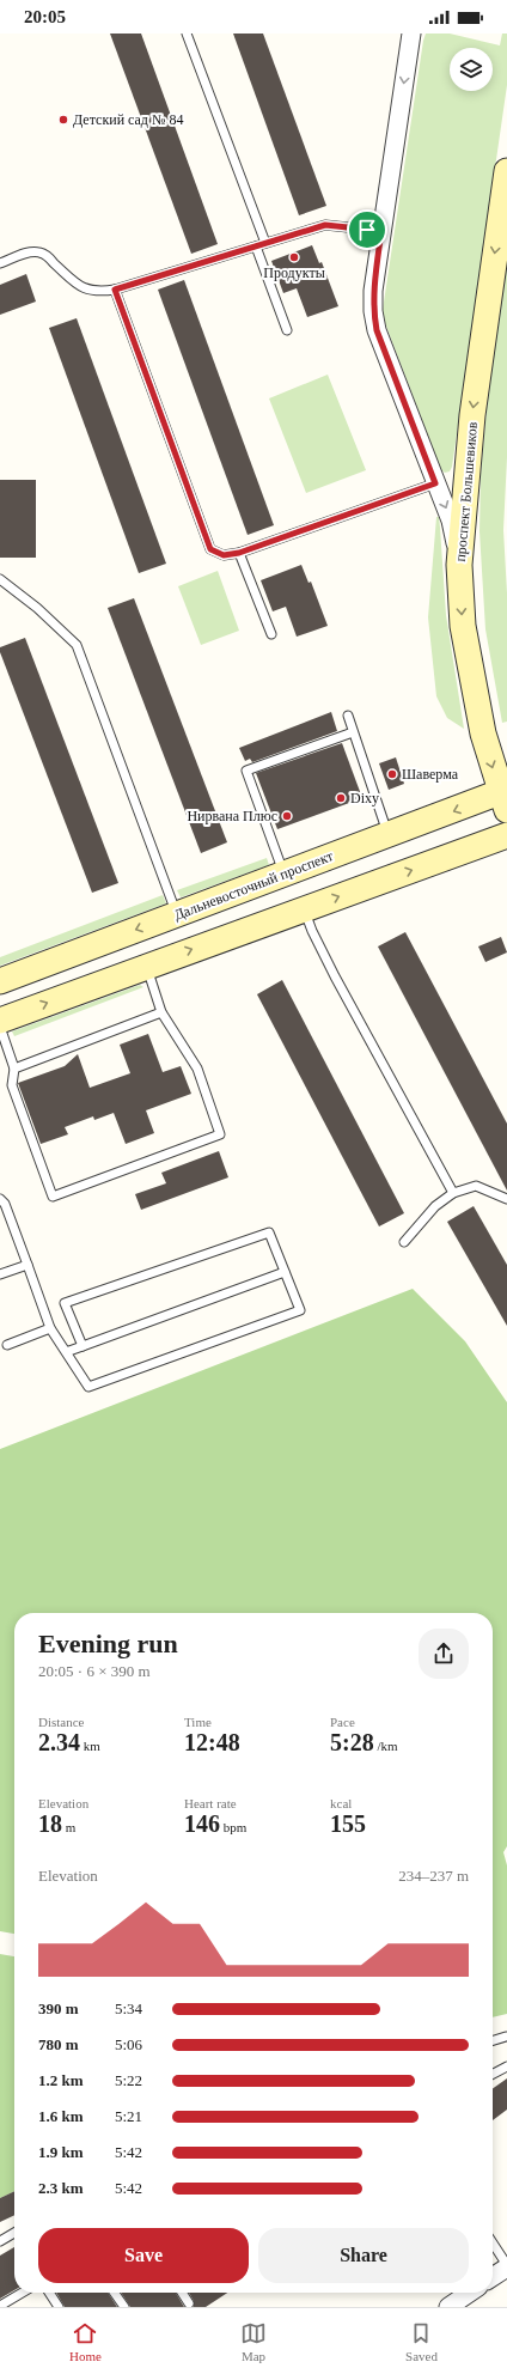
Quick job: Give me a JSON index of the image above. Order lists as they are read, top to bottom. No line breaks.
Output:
{"streets":{"street":["проспект Большевиков","Дальневосточный проспект"]},"crossings":[["проспект Большевиков","Дальневосточный проспект"]],"places":["Детский сад № 84","Продукты","Шаверма","Dixy","Нирвана Плюс"],"page":{"status":"20:05","heading":["Evening run","20:05 · 6 × 390 m"],"stats":[["Distance","2.34 km"],["Time","12:48"],["Pace","5:28 /km"],["Elevation","18 m"],["Heart rate","146 bpm"],["kcal","155"]],"chart":["Elevation","234–237 m"],"list":[{"name":"390 m","note":"5:34"},{"name":"780 m","note":"5:06"},{"name":"1.2 km","note":"5:22"},{"name":"1.6 km","note":"5:21"},{"name":"1.9 km","note":"5:42"},{"name":"2.3 km","note":"5:42"}],"buttons":["Save","Share"],"tabs":["Home","Map","Saved"]}}
